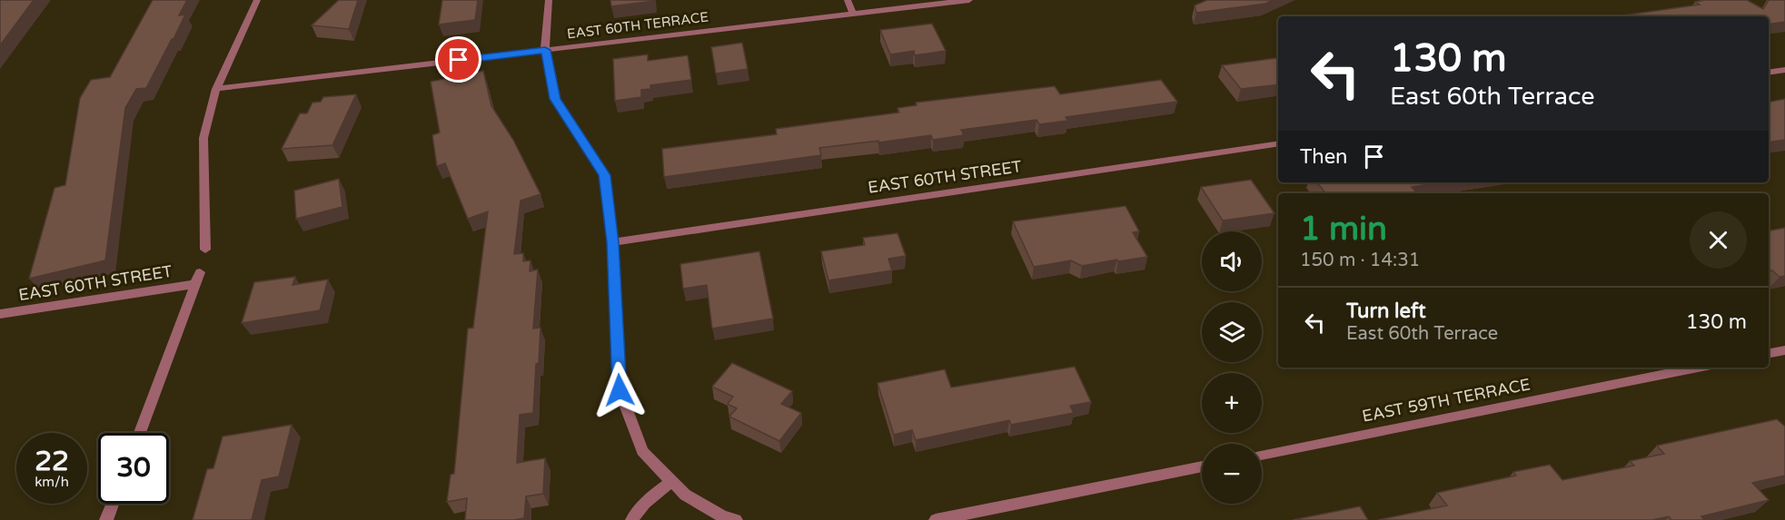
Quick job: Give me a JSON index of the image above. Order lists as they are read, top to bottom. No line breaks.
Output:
{"streets":{"street":["EAST 60TH TERRACE","EAST 60TH STREET","EAST 59TH TERRACE"]},"page":{"turn":["130 m","East 60th Terrace"],"then":"Then","heading":["1 min","150 m · 14:31"],"map_buttons":["+","−"],"list":[{"name":"Turn left","note":"East 60th Terrace","value":"130 m"}],"speed":"22 km/h","limit":"30"}}
